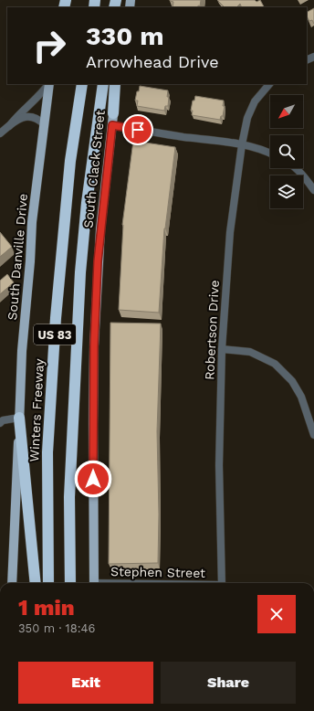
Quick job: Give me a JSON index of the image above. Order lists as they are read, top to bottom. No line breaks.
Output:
{"streets":{"highway":["US 83","Winters Freeway"],"main road":["South Clack Street","South Danville Drive"],"street":["Robertson Drive"]},"north":"bottom left","page":{"turn":["330 m","Arrowhead Drive"],"heading":["1 min","350 m · 18:46"],"buttons":["Exit","Share"]}}
